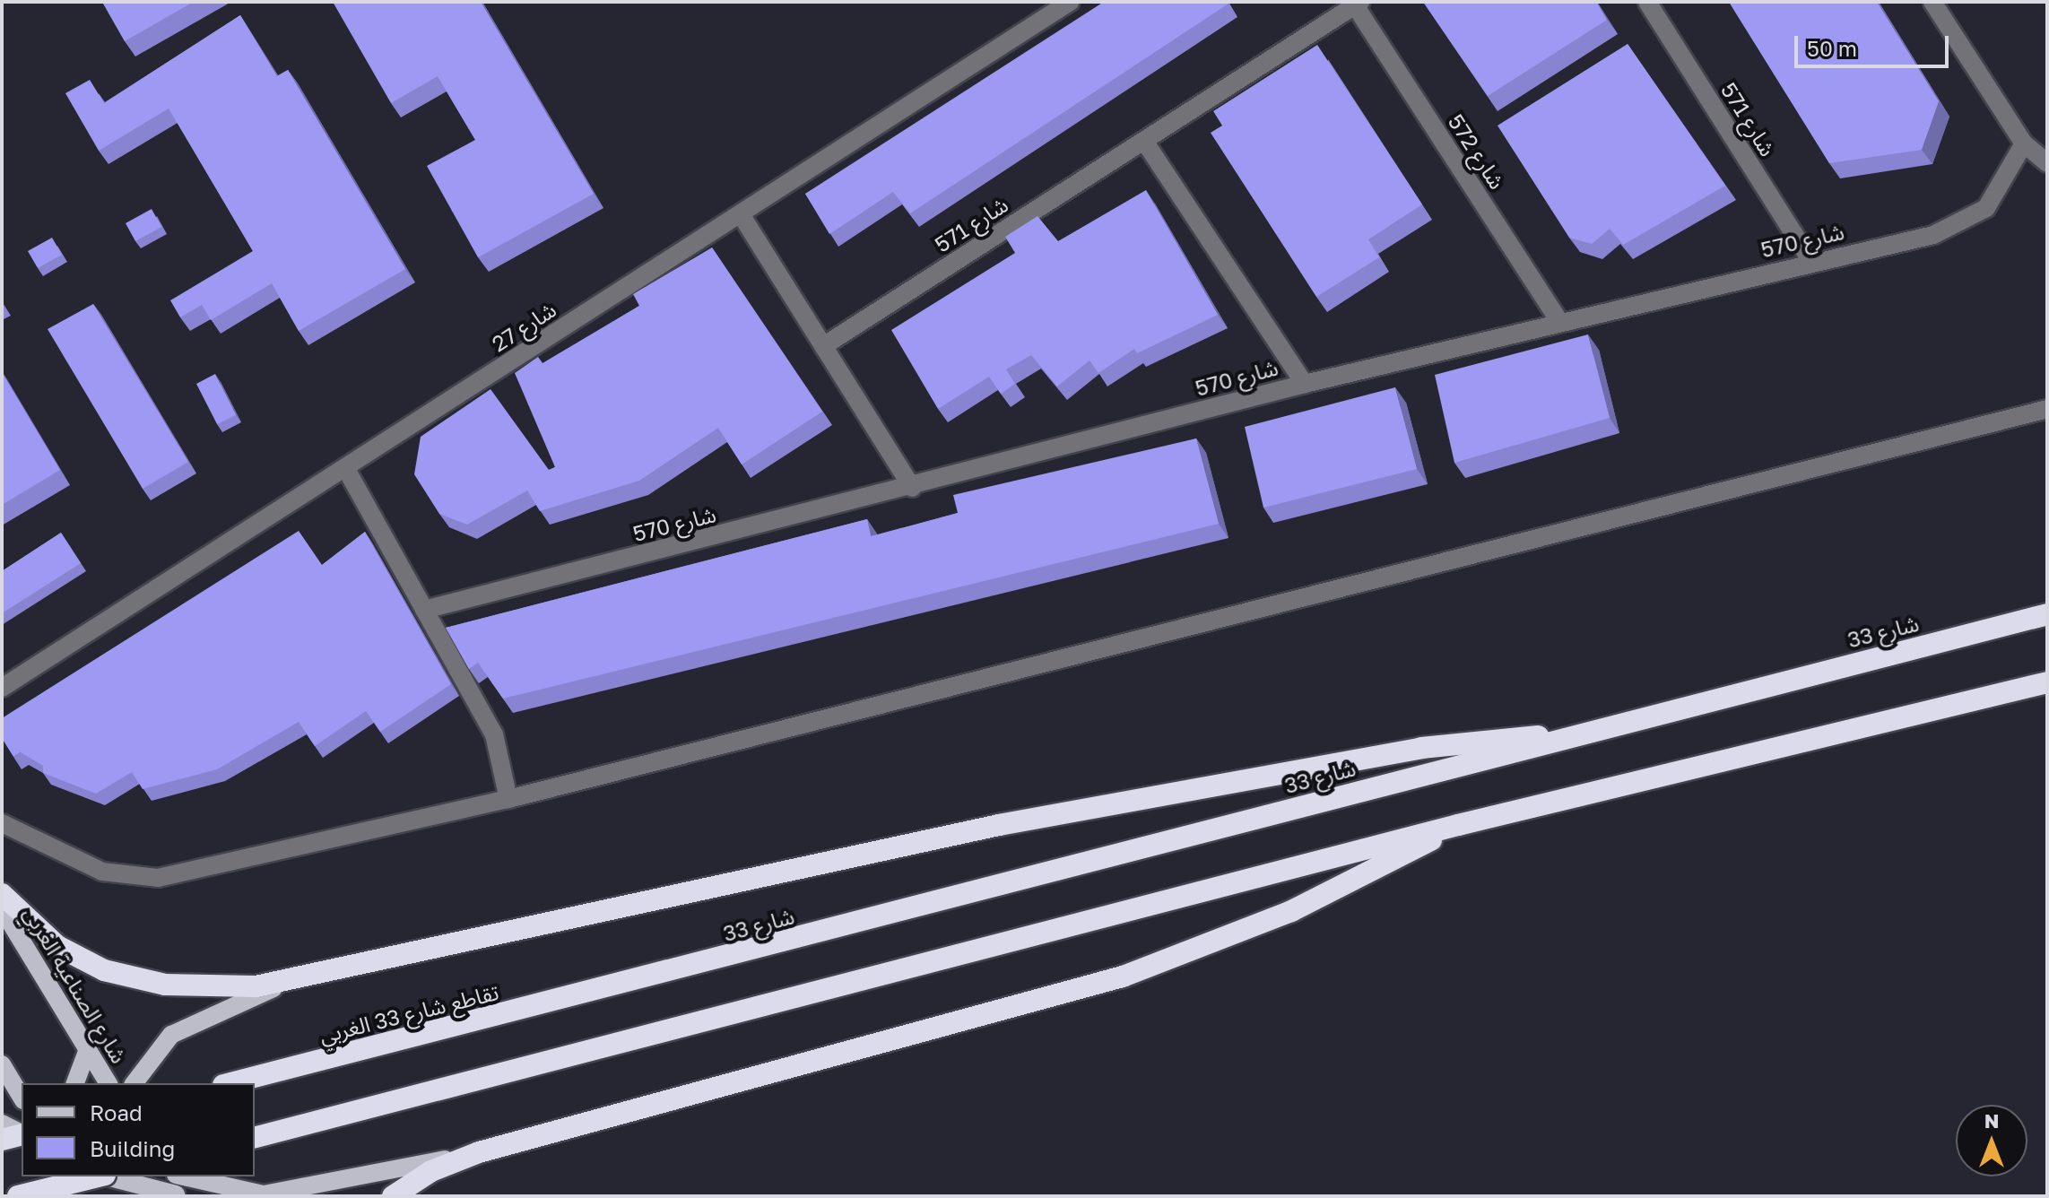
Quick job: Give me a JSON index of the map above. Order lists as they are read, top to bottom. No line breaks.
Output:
{"streets":{"highway":["شارع 33","تقاطع شارع 33 الغربي"],"main road":["شارع الصناعية الغربي"],"street":["شارع 571","شارع 572","شارع 570","شارع 27"]},"crossings":[["شارع 571","شارع 572"],["شارع 571","شارع 570"],["شارع 572","شارع 570"],["شارع 33","تقاطع شارع 33 الغربي"]],"legend":["Road","Building"],"scale_bar":"50 m","north":"top"}
